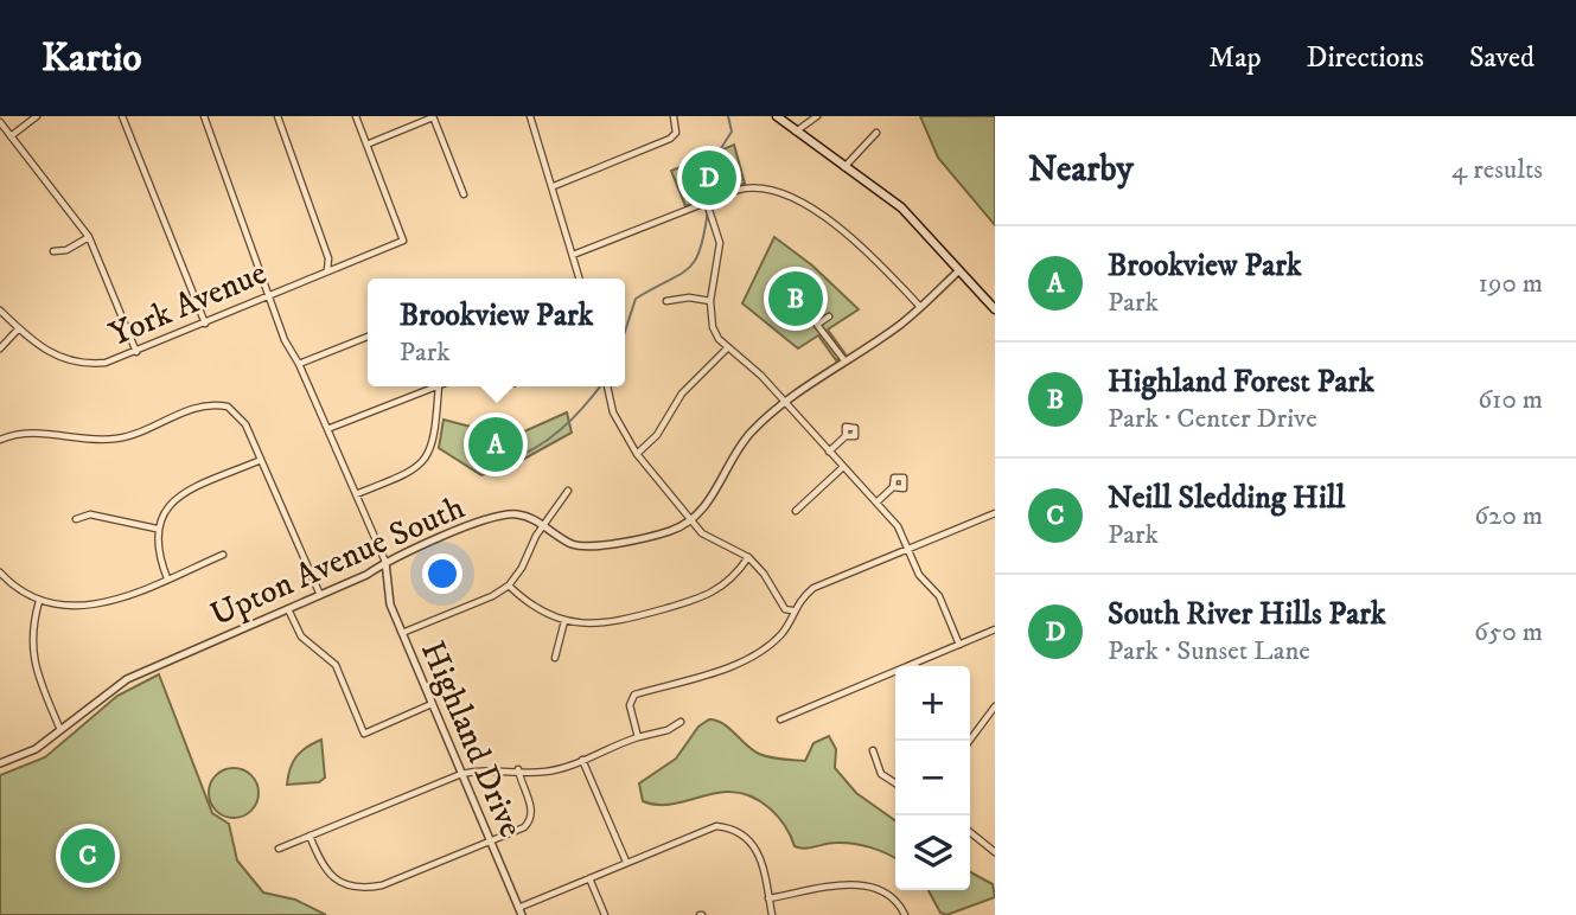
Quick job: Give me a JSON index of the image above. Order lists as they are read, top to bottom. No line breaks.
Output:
{"streets":{"street":["York Avenue","Upton Avenue South","Highland Drive"]},"crossings":[["York Avenue","Highland Drive"],["Upton Avenue South","Highland Drive"]],"page":{"header":"Kartio","nav":["Map","Directions","Saved"],"heading":["Nearby","4 results"],"pins":["D","B","A","C"],"list":[{"mark":"A","name":"Brookview Park","note":"Park","value":"190 m"},{"mark":"B","name":"Highland Forest Park","note":"Park · Center Drive","value":"610 m"},{"mark":"C","name":"Neill Sledding Hill","note":"Park","value":"620 m"},{"mark":"D","name":"South River Hills Park","note":"Park · Sunset Lane","value":"650 m"}],"popup":["Brookview Park","Park"],"map_buttons":["+","−"]}}
